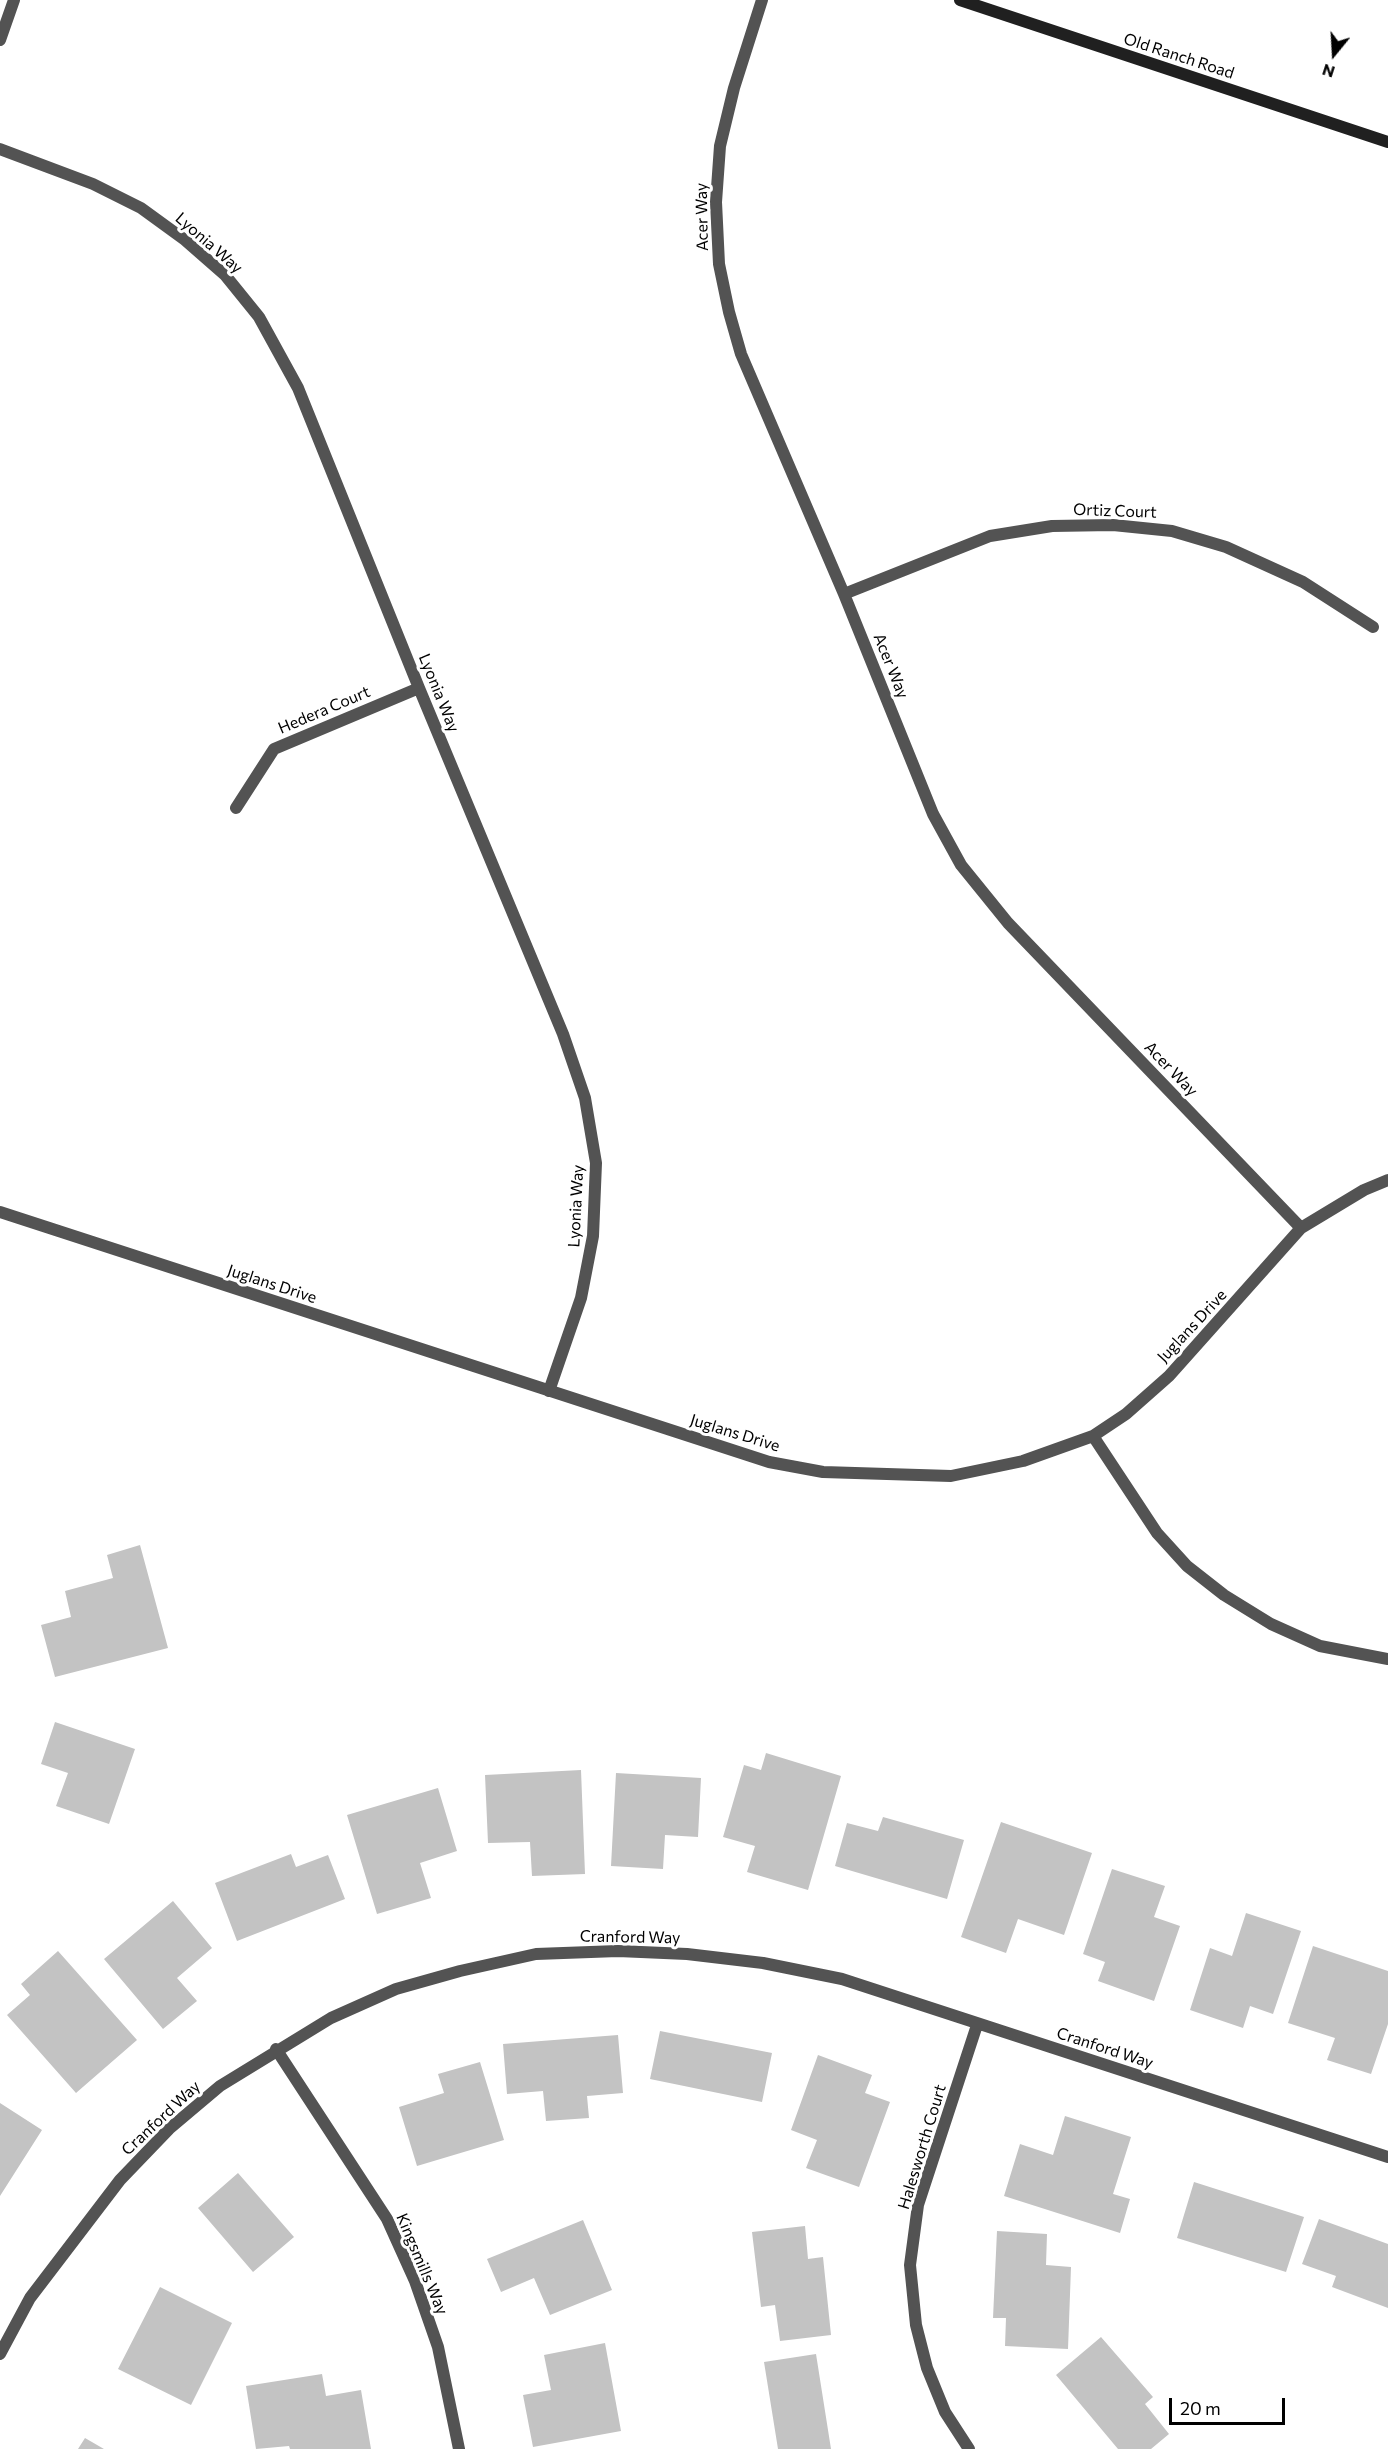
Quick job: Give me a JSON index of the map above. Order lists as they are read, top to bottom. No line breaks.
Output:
{"streets":{"street":["Old Ranch Road","Acer Way","Lyonia Way","Ortiz Court","Hedera Court","Juglans Drive","Cranford Way","Halesworth Court","Kingsmills Way"]},"crossings":[["Acer Way","Ortiz Court"],["Acer Way","Juglans Drive"],["Lyonia Way","Hedera Court"],["Lyonia Way","Juglans Drive"],["Cranford Way","Halesworth Court"],["Cranford Way","Kingsmills Way"]],"scale_bar":"20 m","north":"bottom"}
